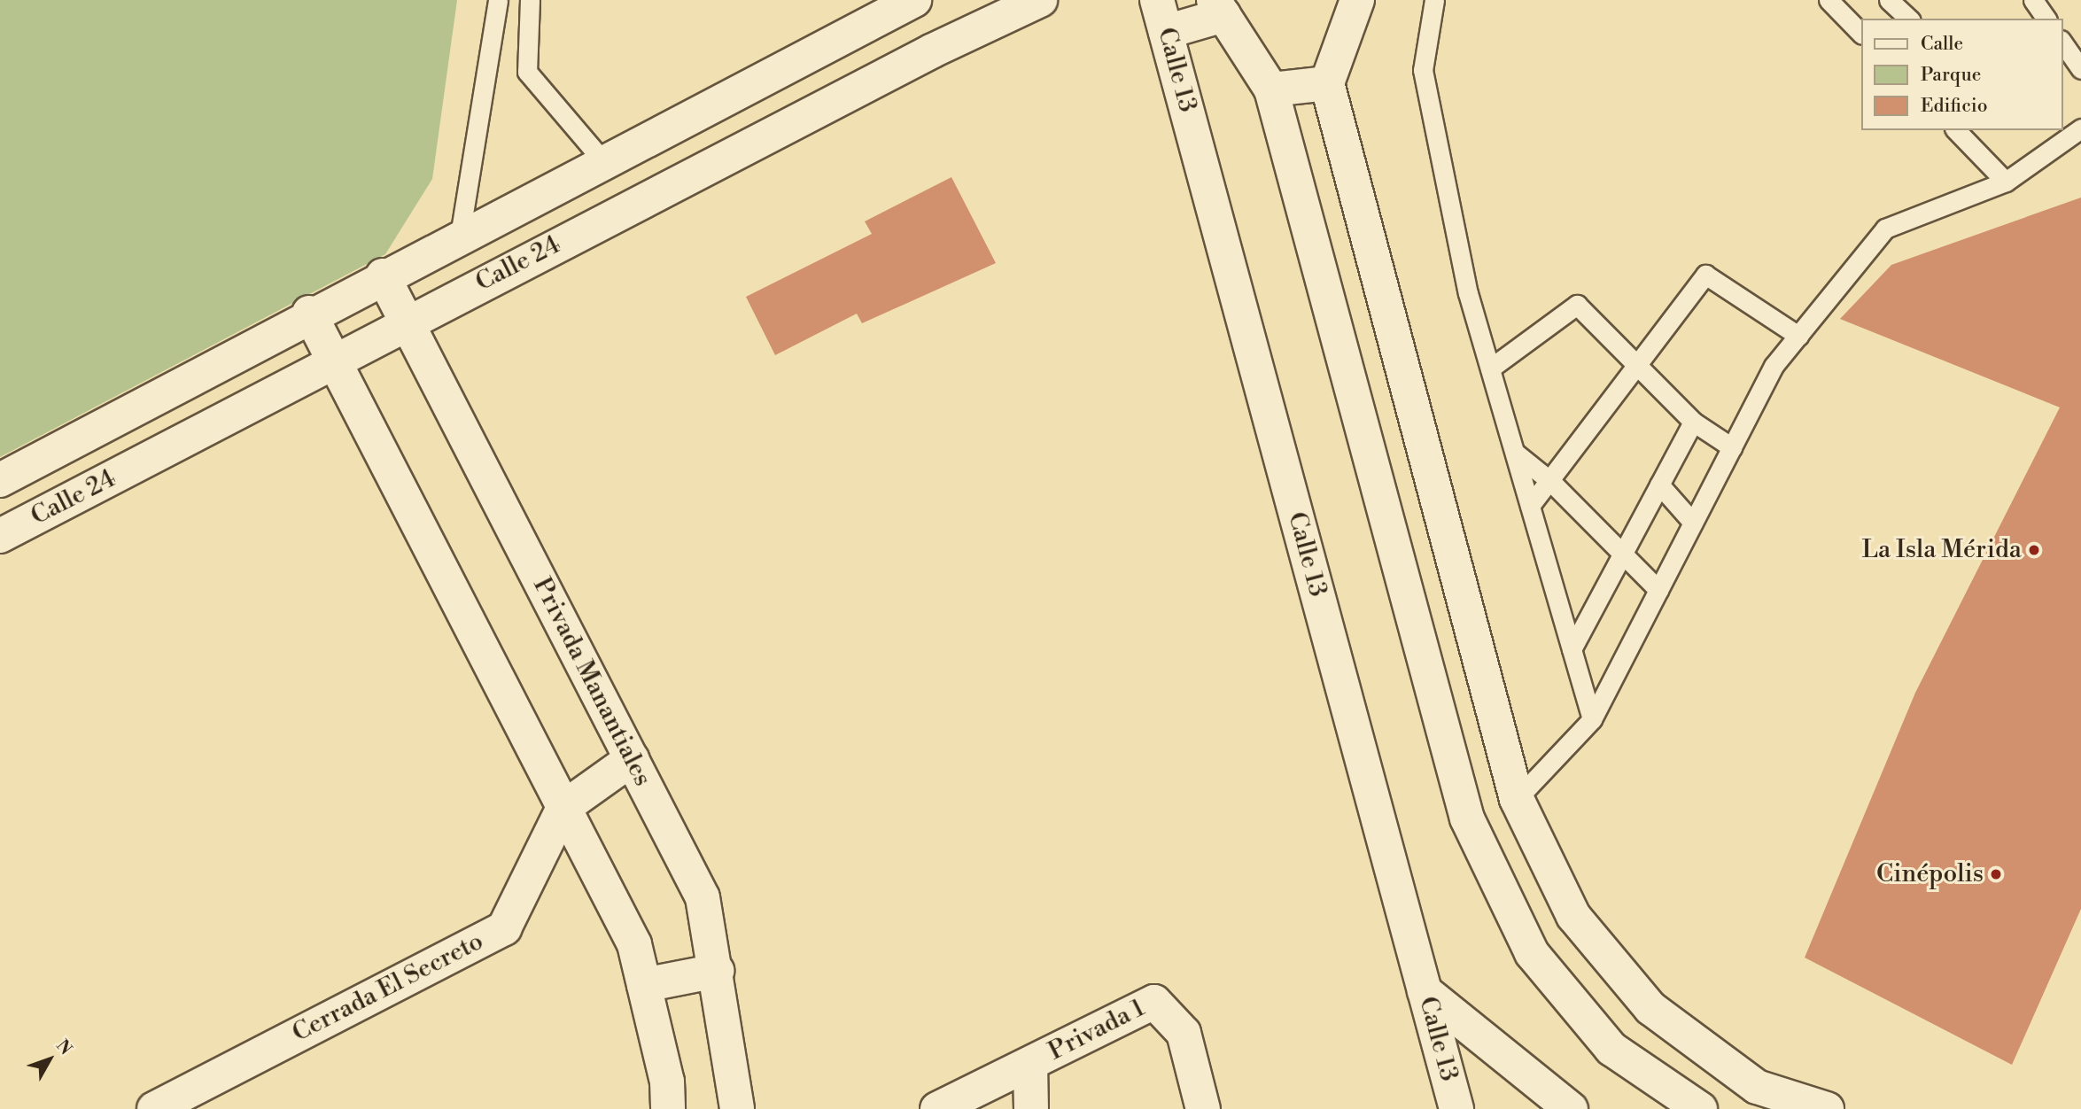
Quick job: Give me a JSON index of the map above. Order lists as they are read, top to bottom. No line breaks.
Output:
{"streets":{"street":["Calle 13","Calle 24","Privada Manantiales","Cerrada El Secreto","Privada 1"]},"crossings":[["Calle 24","Privada Manantiales"]],"places":["La Isla Mérida","Cinépolis"],"legend":["Calle","Parque","Edificio"],"north":"top right"}
